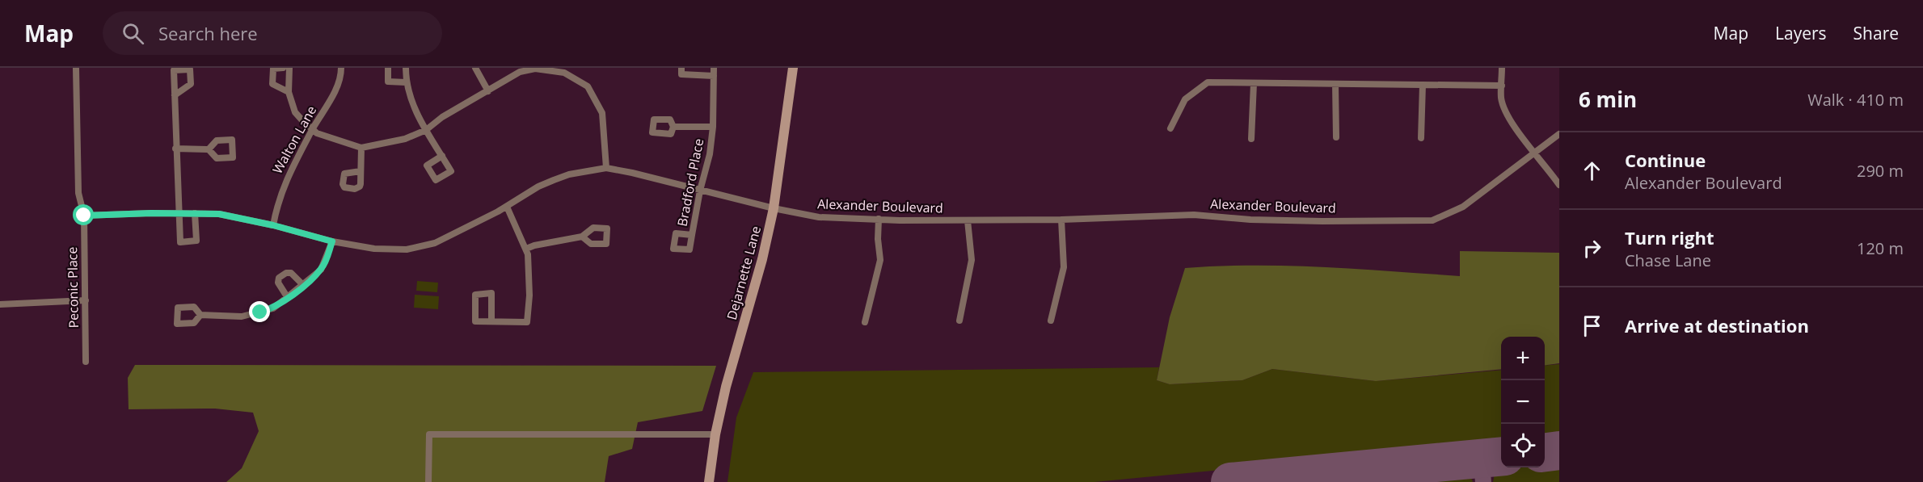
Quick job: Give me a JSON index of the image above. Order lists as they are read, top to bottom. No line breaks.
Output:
{"streets":{"main road":["Dejarnette Lane"],"street":["Walton Lane","Bradford Place","Alexander Boulevard","Peconic Place"]},"crossings":[["Walton Lane","Alexander Boulevard"],["Bradford Place","Alexander Boulevard"],["Alexander Boulevard","Dejarnette Lane"],["Alexander Boulevard","Peconic Place"]],"page":{"header":"Map","search":"Search here","nav":["Map","Layers","Share"],"heading":["6 min","Walk · 410 m"],"list":[["Continue","Alexander Boulevard","290 m"],["Turn right","Chase Lane","120 m"],"Arrive at destination"],"map_buttons":["+","−"]}}
